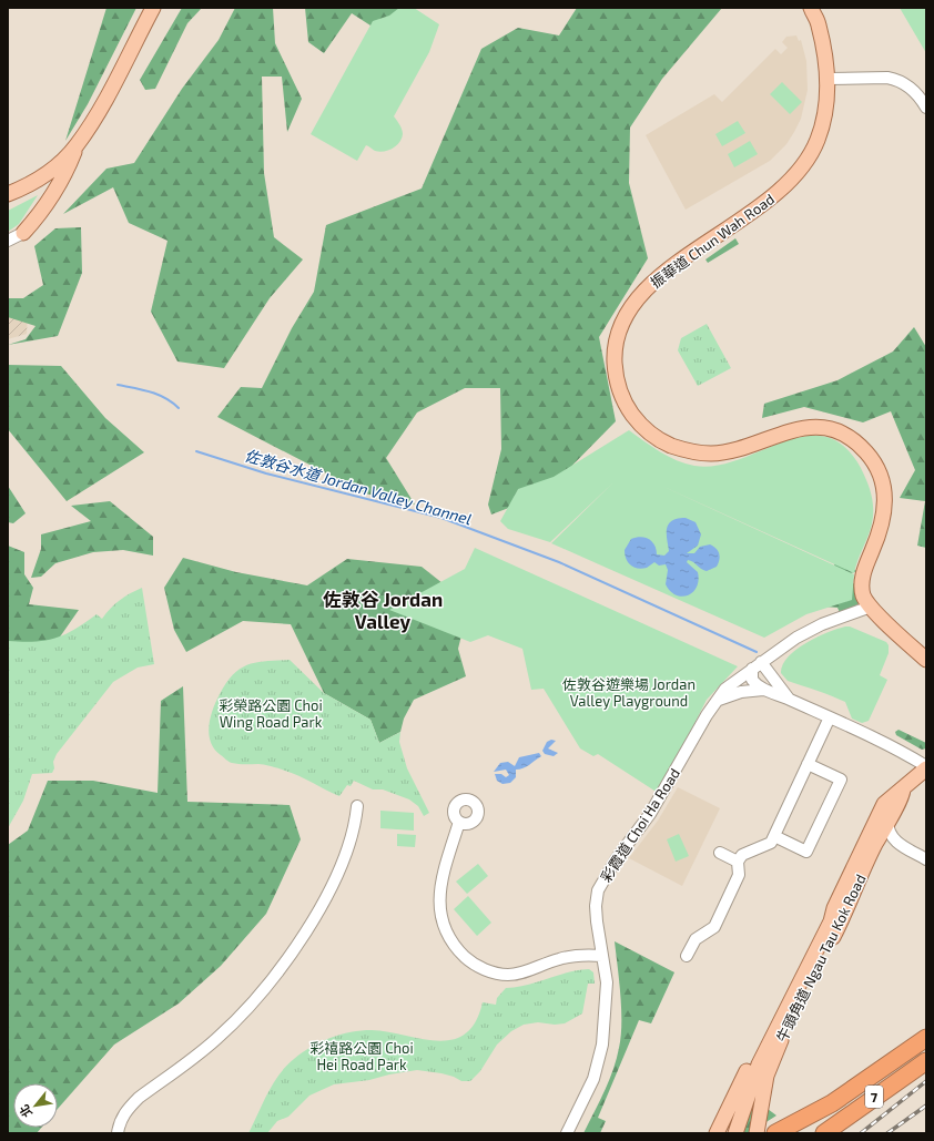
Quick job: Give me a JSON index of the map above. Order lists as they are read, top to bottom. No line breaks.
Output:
{"streets":{"highway":["7"],"main road":["振華道 Chun Wah Road","牛頭角道 Ngau Tau Kok Road"],"street":["彩霞道 Choi Ha Road"]},"crossings":[["振華道 Chun Wah Road","彩霞道 Choi Ha Road"]],"districts":["佐敦谷 Jordan Valley"],"water":["佐敦谷水道 Jordan Valley Channel"],"parks":["佐敦谷遊樂場 Jordan Valley Playground","彩榮路公園 Choi Wing Road Park","彩禧路公園 Choi Hei Road Park"],"north":"bottom left"}
